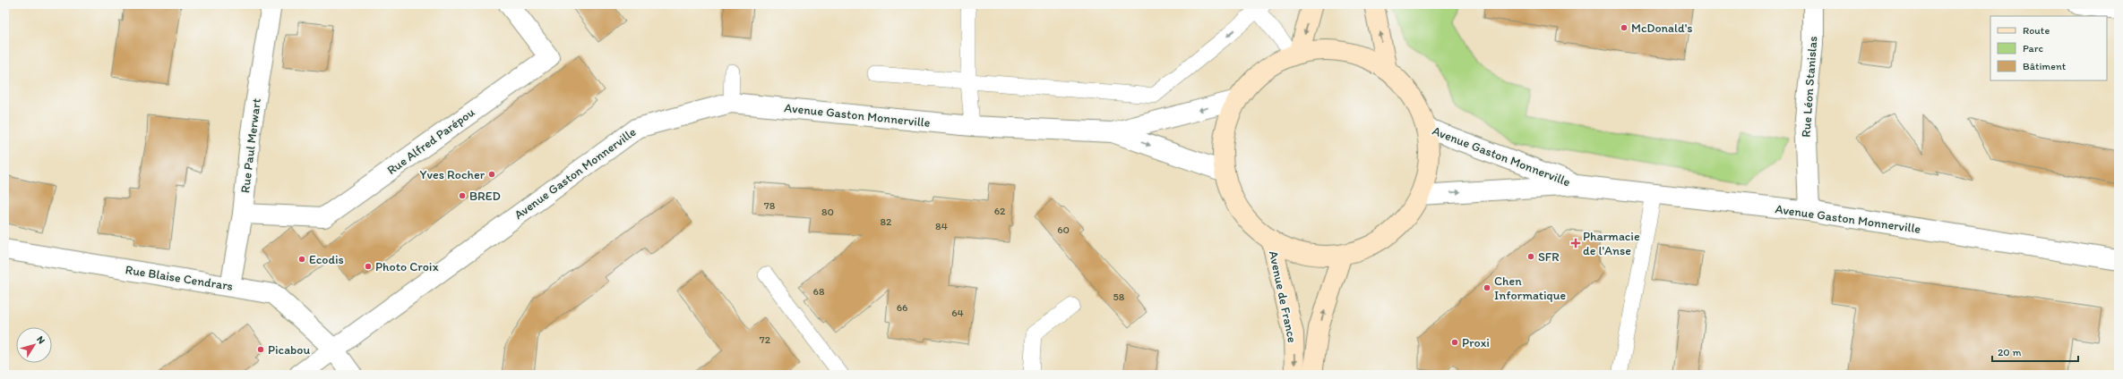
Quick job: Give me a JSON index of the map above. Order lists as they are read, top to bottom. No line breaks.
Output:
{"streets":{"main road":["Avenue de France"],"street":["Rue Léon Stanislas","Avenue Gaston Monnerville","Rue Alfred Parépou","Rue Paul Merwart","Rue Blaise Cendrars"]},"crossings":[["Rue Léon Stanislas","Avenue Gaston Monnerville"],["Avenue Gaston Monnerville","Rue Blaise Cendrars"],["Rue Alfred Parépou","Rue Paul Merwart"],["Rue Paul Merwart","Rue Blaise Cendrars"]],"places":{"other":["McDonald's","Yves Rocher","BRED","SFR","Ecodis","Photo Croix","Chen Informatique","Proxi","Picabou"],"health":["Pharmacie de l'Anse"]},"house_numbers":["78","62","80","82","84","60","68","58","66","64","72"],"legend":["Route","Parc","Bâtiment"],"scale_bar":"20 m","north":"top right"}
